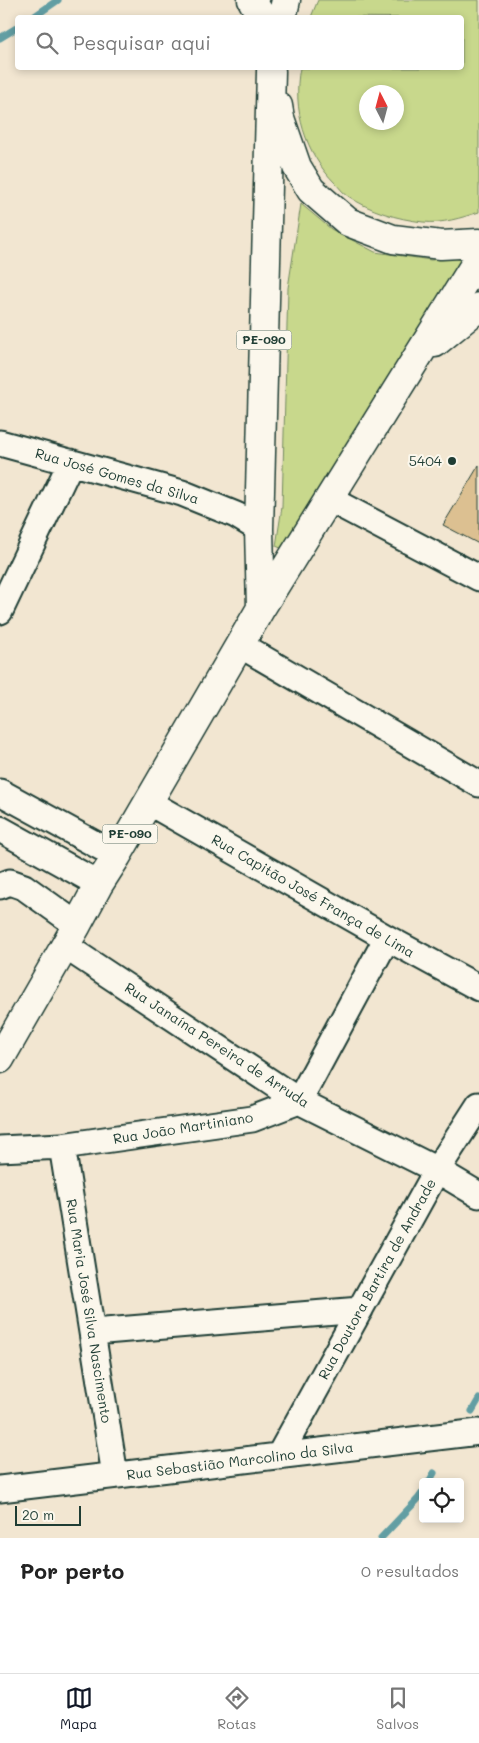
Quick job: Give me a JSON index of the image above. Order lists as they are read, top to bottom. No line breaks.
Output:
{"streets":{"main road":["PE-090"],"street":["Rua José Gomes da Silva","Rua Capitão José França de Lima","Rua Janaína Pereira de Arruda","Rua João Martiniano","Rua Doutora Bartira de Andrade","Rua Maria José Silva Nascimento","Rua Sebastião Marcolino da Silva"]},"crossings":[["PE-090","Rua José Gomes da Silva"],["PE-090","Rua Capitão José França de Lima"],["PE-090","Rua Janaína Pereira de Arruda"],["Rua Janaína Pereira de Arruda","Rua João Martiniano"],["Rua Janaína Pereira de Arruda","Rua Doutora Bartira de Andrade"],["Rua João Martiniano","Rua Maria José Silva Nascimento"],["Rua Doutora Bartira de Andrade","Rua Sebastião Marcolino da Silva"],["Rua Maria José Silva Nascimento","Rua Sebastião Marcolino da Silva"]],"places":["5404"],"scale_bar":"20 m","north":"top","page":{"search":"Pesquisar aqui","scale":"20 m","heading":["Por perto","0 resultados"],"nav":["Mapa","Rotas","Salvos"]}}
